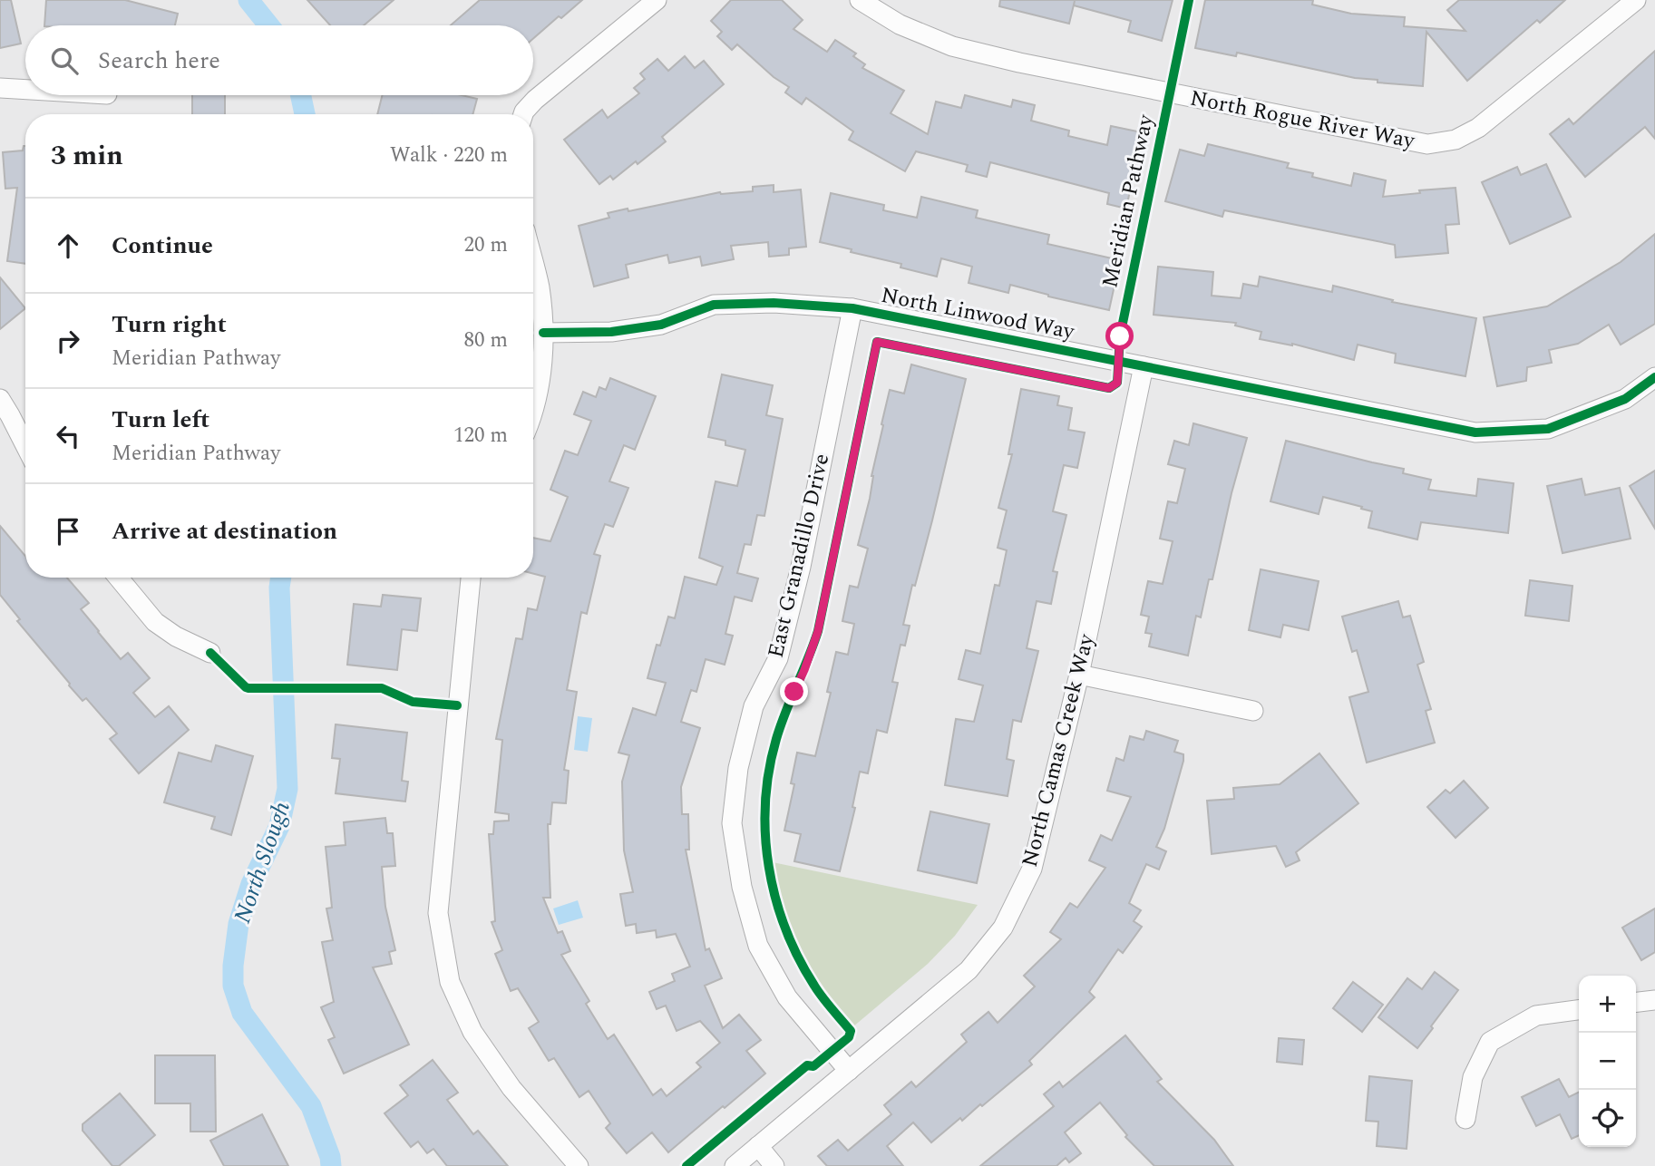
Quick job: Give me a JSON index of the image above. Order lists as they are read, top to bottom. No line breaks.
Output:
{"streets":{"street":["North Rogue River Way","North Linwood Way","East Granadillo Drive","North Camas Creek Way"],"cycle path":["Meridian Pathway"]},"crossings":[["North Linwood Way","East Granadillo Drive"],["North Linwood Way","North Camas Creek Way"],["East Granadillo Drive","North Camas Creek Way"]],"water":["North Slough"],"page":{"search":"Search here","heading":["3 min","Walk · 220 m"],"list":[["Continue","20 m"],["Turn right","Meridian Pathway","80 m"],["Turn left","Meridian Pathway","120 m"],"Arrive at destination"],"map_buttons":["+","−"]}}
